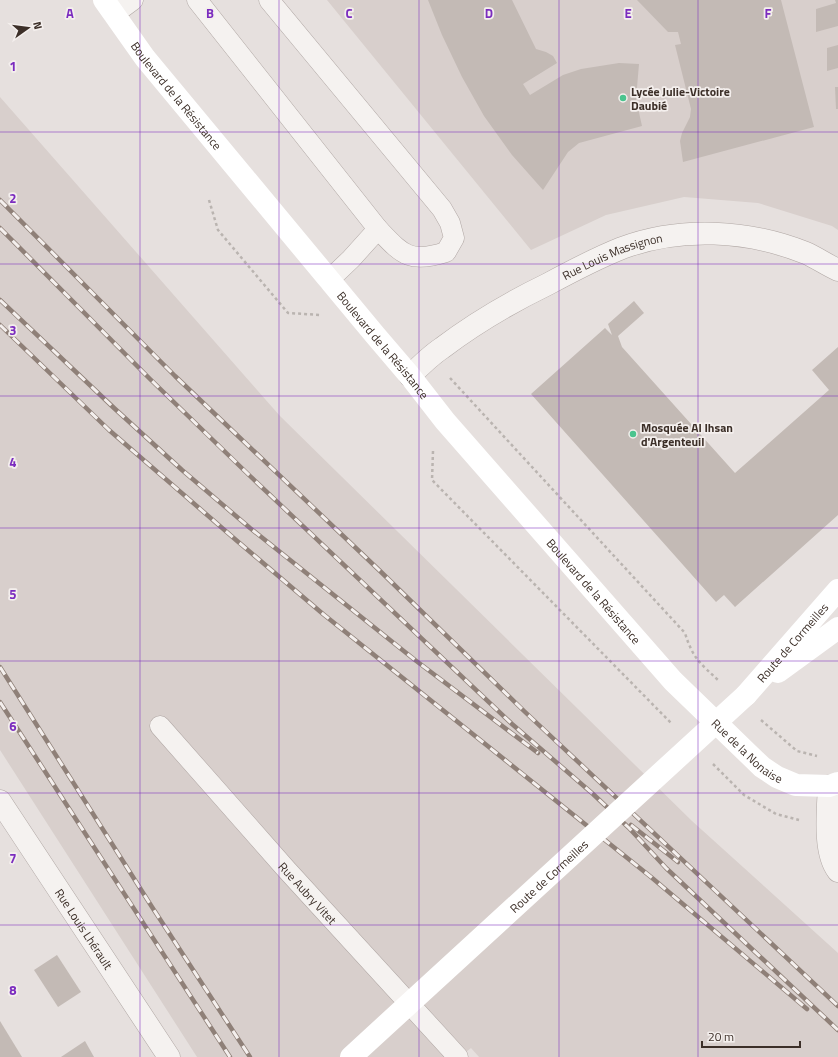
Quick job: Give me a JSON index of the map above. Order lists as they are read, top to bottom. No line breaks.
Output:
{"streets":{"main road":["Boulevard de la Résistance","Route de Cormeilles","Rue de la Nonaise"],"street":["Rue Louis Massignon","Rue Louis Lhérault"],"lane":["Rue Aubry Vitet"]},"crossings":[["Boulevard de la Résistance","Rue Louis Massignon"],["Boulevard de la Résistance","Rue de la Nonaise"]],"places":["Lycée Julie-Victoire Daubié","Mosquée Al Ihsan d'Argenteuil"],"scale_bar":"20 m","north":"right","grid":{"columns":["A","B","C","D","E","F"],"rows":["1","2","3","4","5","6","7","8"]}}
